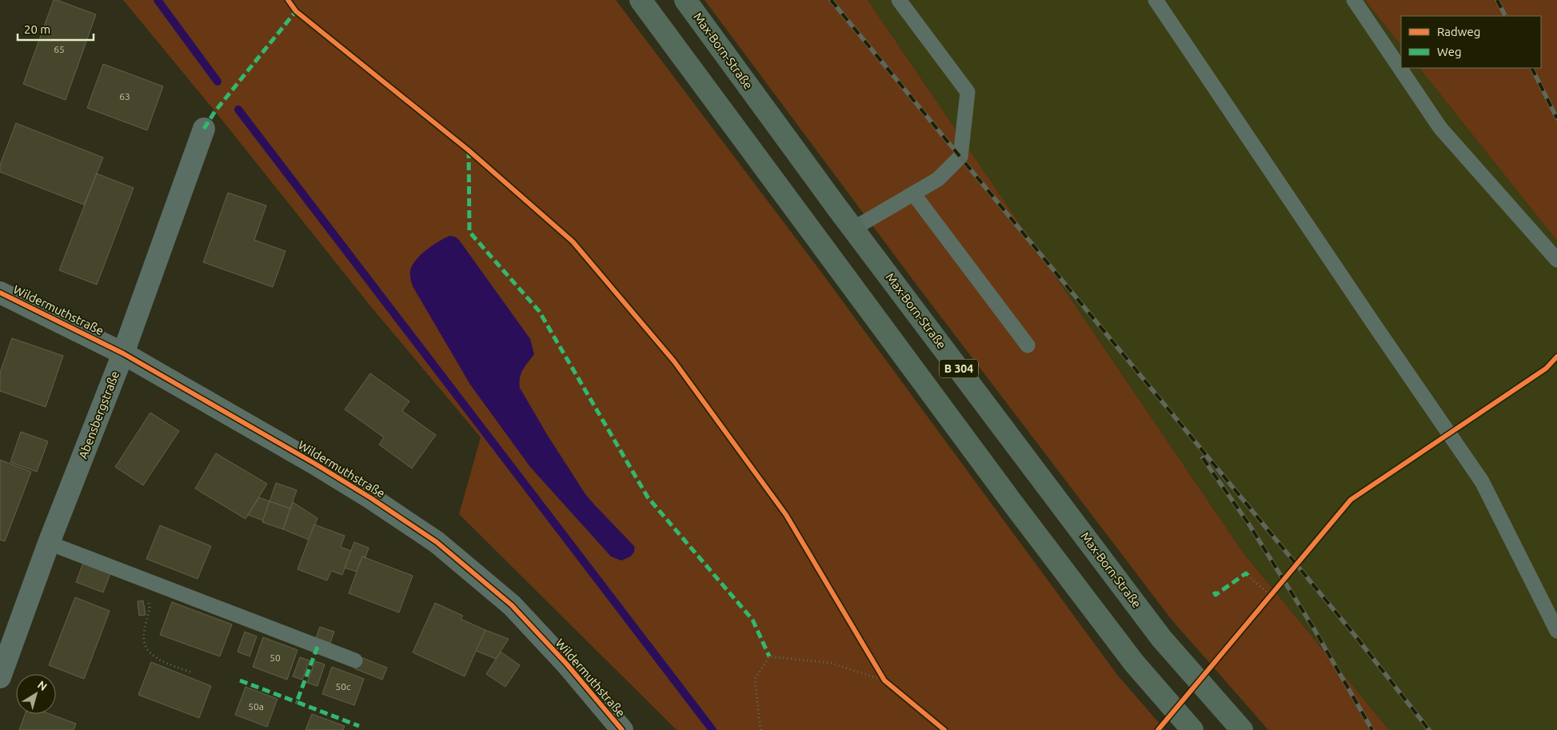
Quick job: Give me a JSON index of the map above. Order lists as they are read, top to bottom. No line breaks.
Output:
{"streets":{"main road":["Max-Born-Straße","B 304"],"street":["Wildermuthstraße","Abensbergstraße"]},"crossings":[["Wildermuthstraße","Abensbergstraße"]],"house_numbers":["65","63","50","50c","50a"],"legend":["Radweg","Weg"],"scale_bar":"20 m","north":"top right"}
